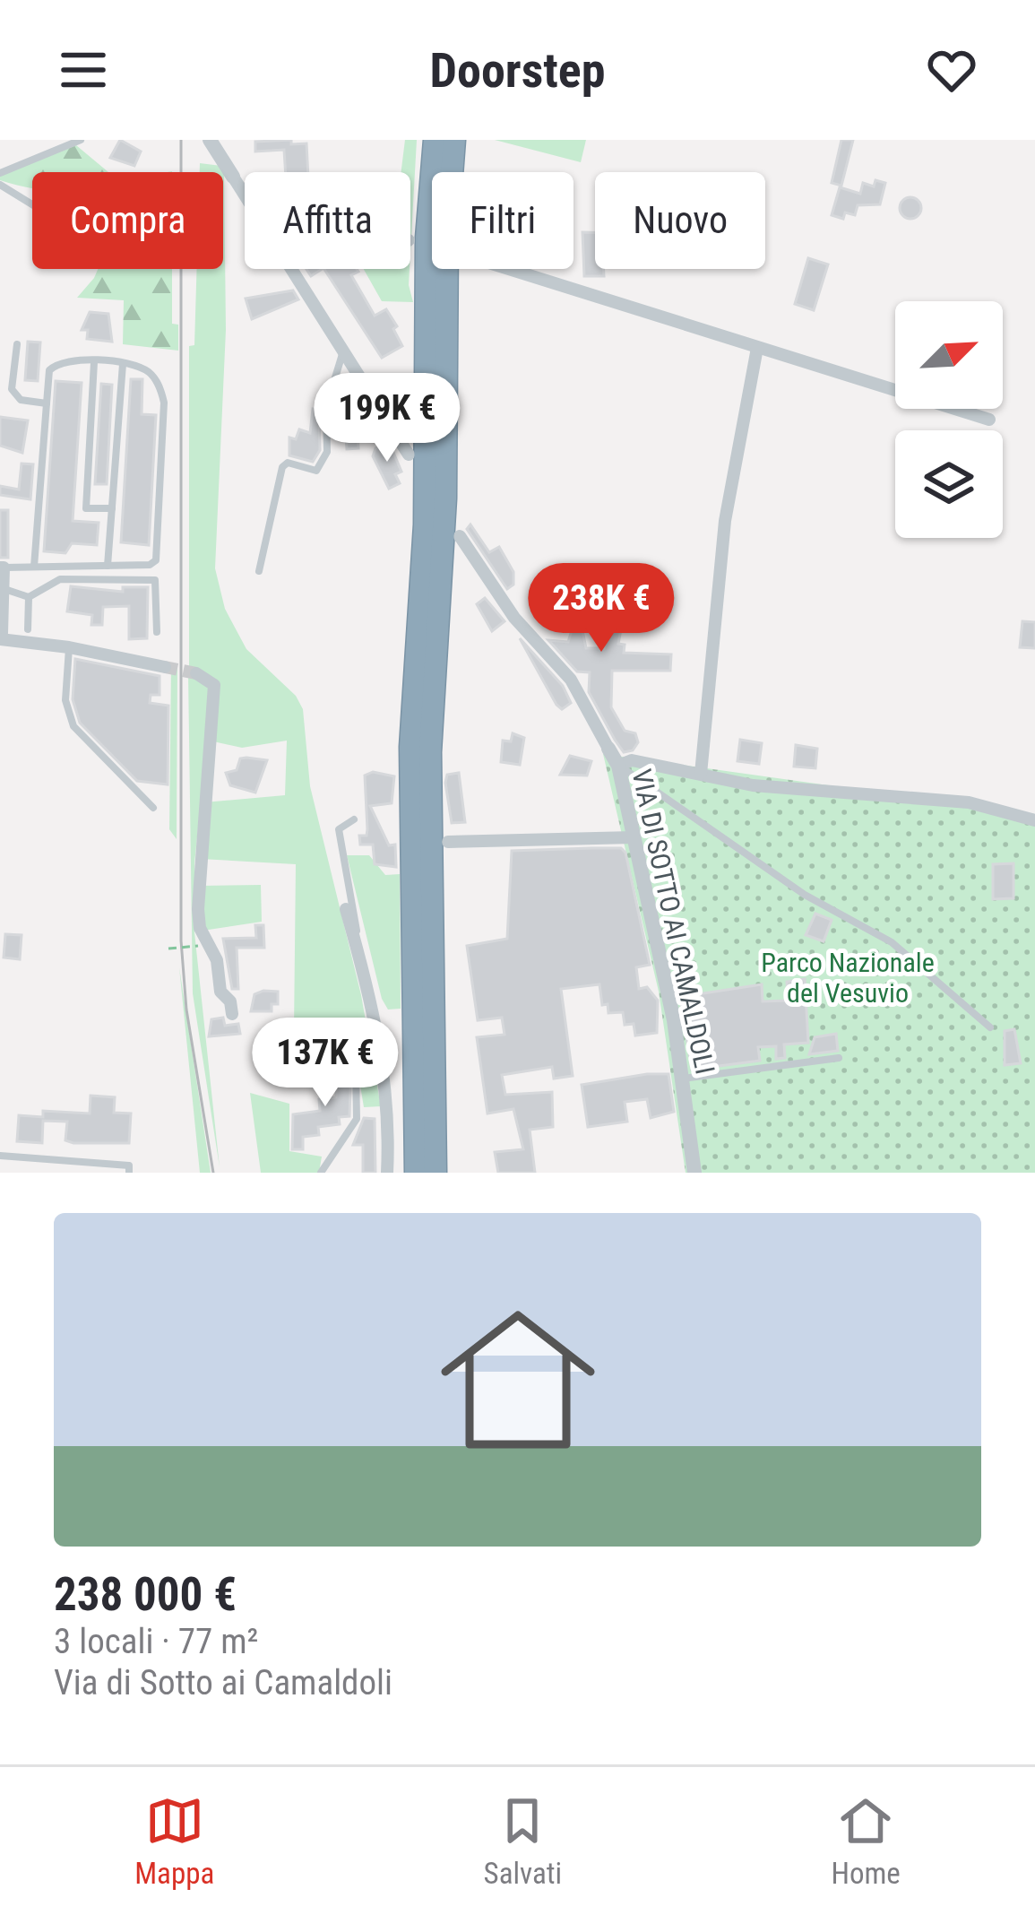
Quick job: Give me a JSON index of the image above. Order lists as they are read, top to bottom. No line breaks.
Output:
{"streets":{"street":["VIA DI SOTTO AI CAMALDOLI"]},"parks":["Parco Nazionale del Vesuvio"],"north":"top right","page":{"header":"Doorstep","chip":["Compra","Affitta","Filtri","Nuovo"],"price":["199K €","238K €","137K €"],"list":[{"name":"238 000 €","note":"3 locali · 77 m² · Via di Sotto ai Camaldoli"}],"tabs":["Mappa","Salvati","Home"]}}
